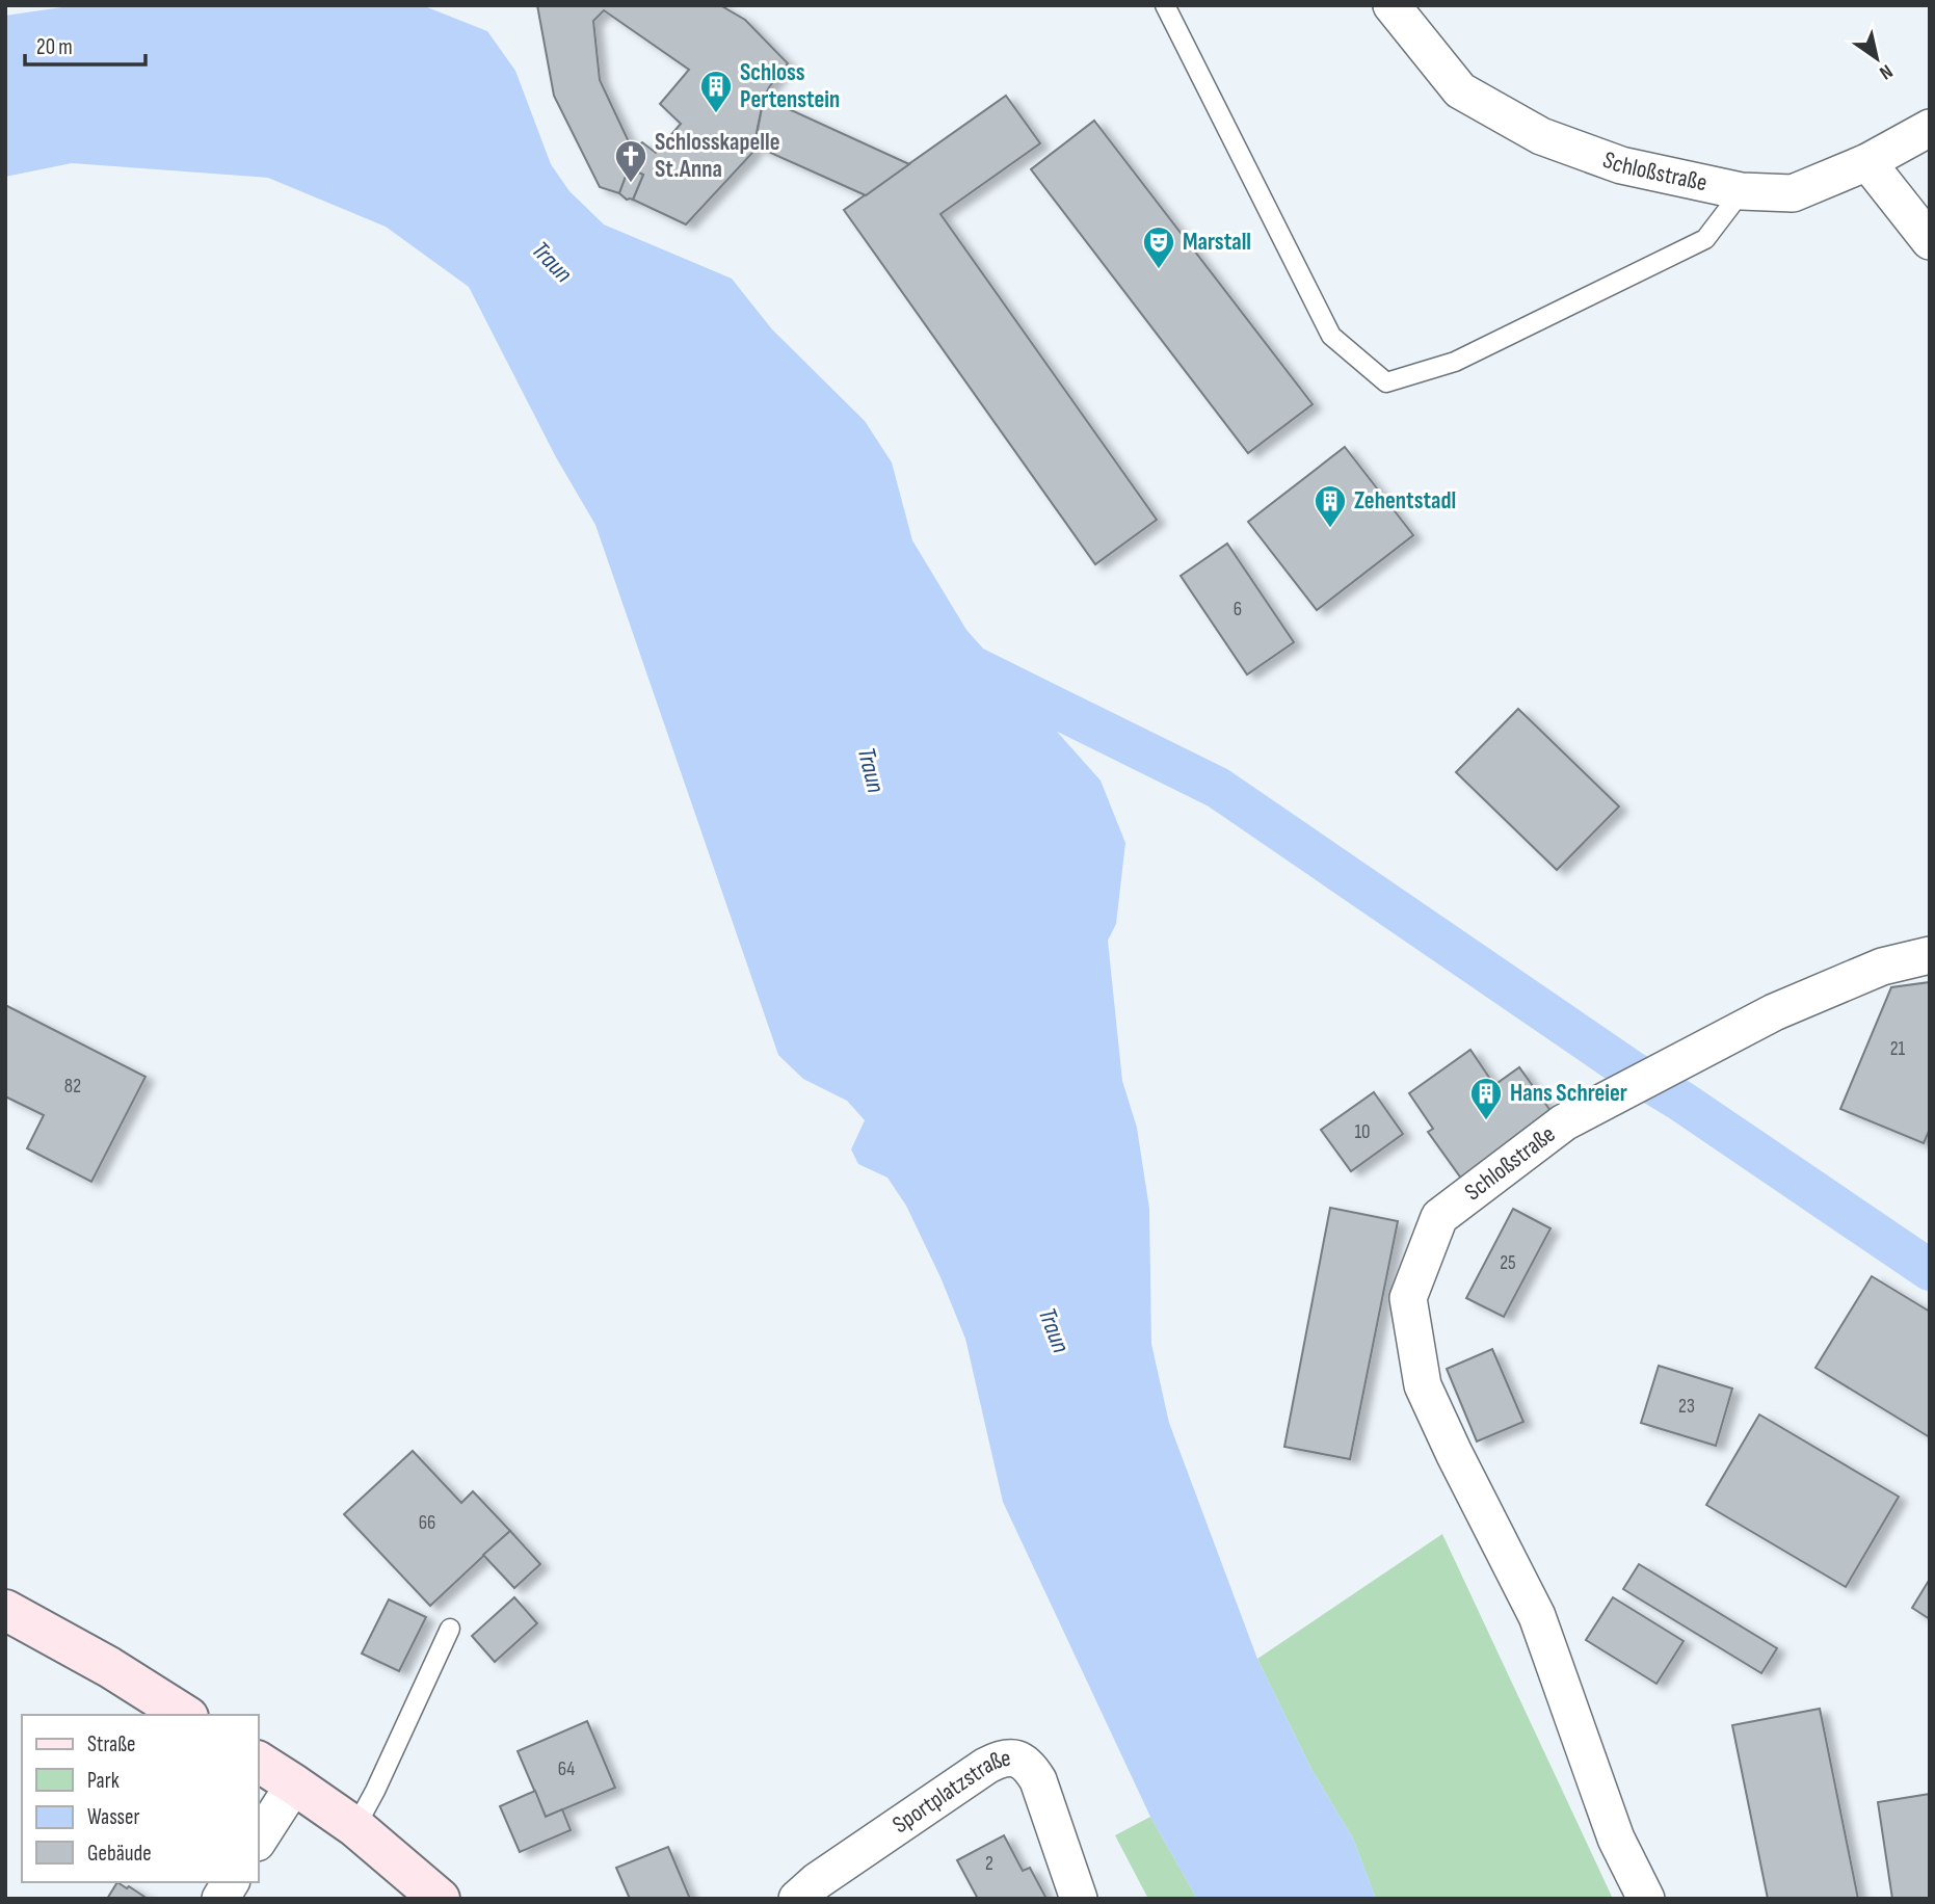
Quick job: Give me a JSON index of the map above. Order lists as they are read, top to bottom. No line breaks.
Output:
{"streets":{"street":["Schloßstraße","Sportplatzstraße"]},"water":["Traun"],"places":{"building":["Schloss Pertenstein","Zehentstadl","Hans Schreier"],"church":["Schlosskapelle St.Anna"],"theatre":["Marstall"]},"house_numbers":["6","21","82","10","25","23","66","64","2"],"legend":["Straße","Park","Wasser","Gebäude"],"scale_bar":"20 m","north":"bottom right"}
